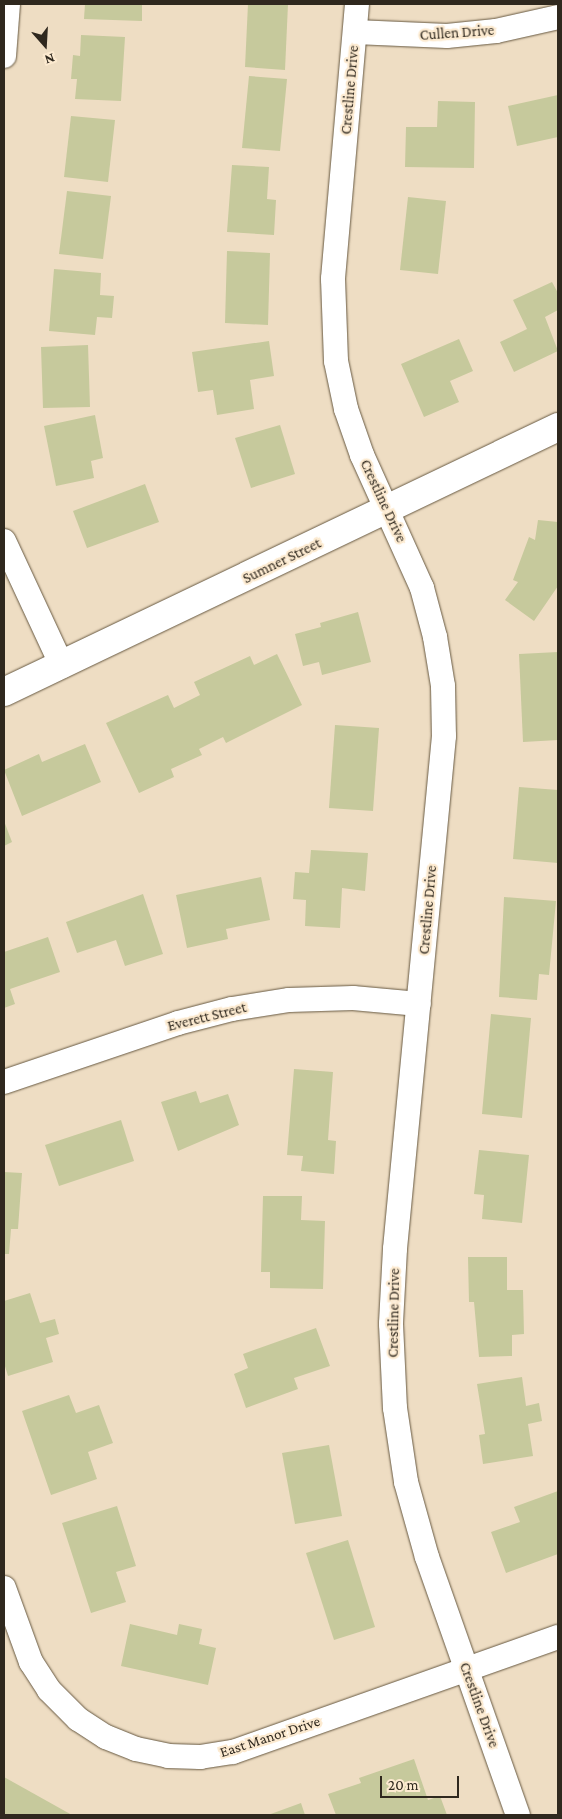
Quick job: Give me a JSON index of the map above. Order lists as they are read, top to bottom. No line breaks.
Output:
{"streets":{"street":["Cullen Drive","Crestline Drive","Sumner Street","Everett Street","East Manor Drive"]},"crossings":[["Cullen Drive","Crestline Drive"],["Crestline Drive","Sumner Street"],["Crestline Drive","Everett Street"],["Crestline Drive","East Manor Drive"]],"scale_bar":"20 m","north":"bottom"}
